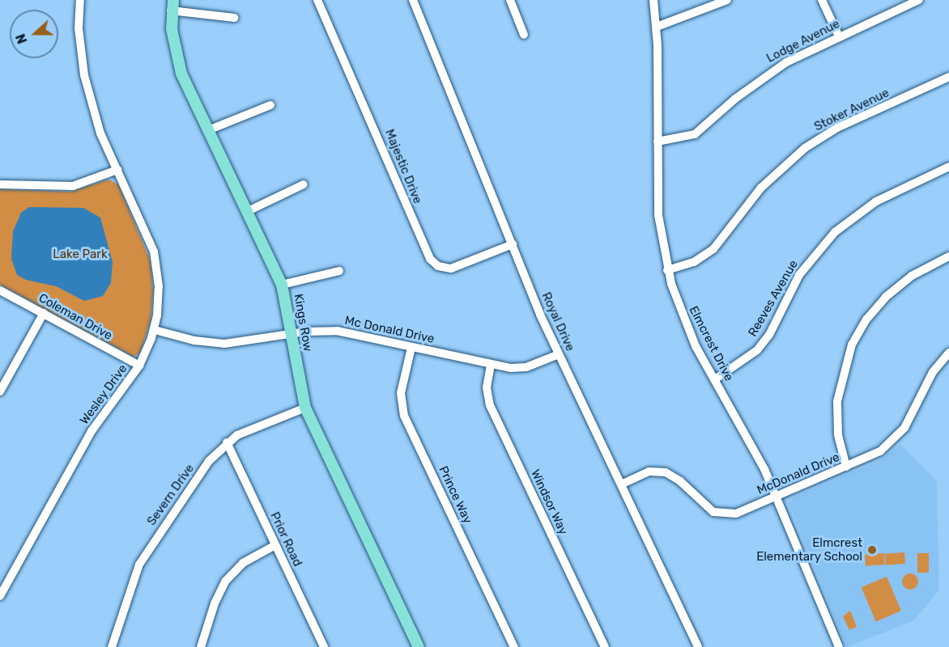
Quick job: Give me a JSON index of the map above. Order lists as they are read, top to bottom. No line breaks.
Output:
{"streets":{"main road":["Kings Row"],"street":["Lodge Avenue","Stoker Avenue","Majestic Drive","Reeves Avenue","Coleman Drive","Royal Drive","Mc Donald Drive","Elmcrest Drive","Wesley Drive","McDonald Drive","Severn Drive","Prince Way","Windsor Way","Prior Road"]},"crossings":[["Lodge Avenue","Elmcrest Drive"],["Stoker Avenue","Elmcrest Drive"],["Majestic Drive","Royal Drive"],["Reeves Avenue","Elmcrest Drive"],["Coleman Drive","Wesley Drive"],["Royal Drive","Mc Donald Drive"],["Royal Drive","McDonald Drive"],["Kings Row","Mc Donald Drive"],["Kings Row","Severn Drive"],["Mc Donald Drive","Wesley Drive"],["Mc Donald Drive","Prince Way"],["Mc Donald Drive","Windsor Way"],["Elmcrest Drive","McDonald Drive"],["Severn Drive","Prior Road"]],"parks":["Lake Park"],"places":["Elmcrest Elementary School"],"north":"left"}
